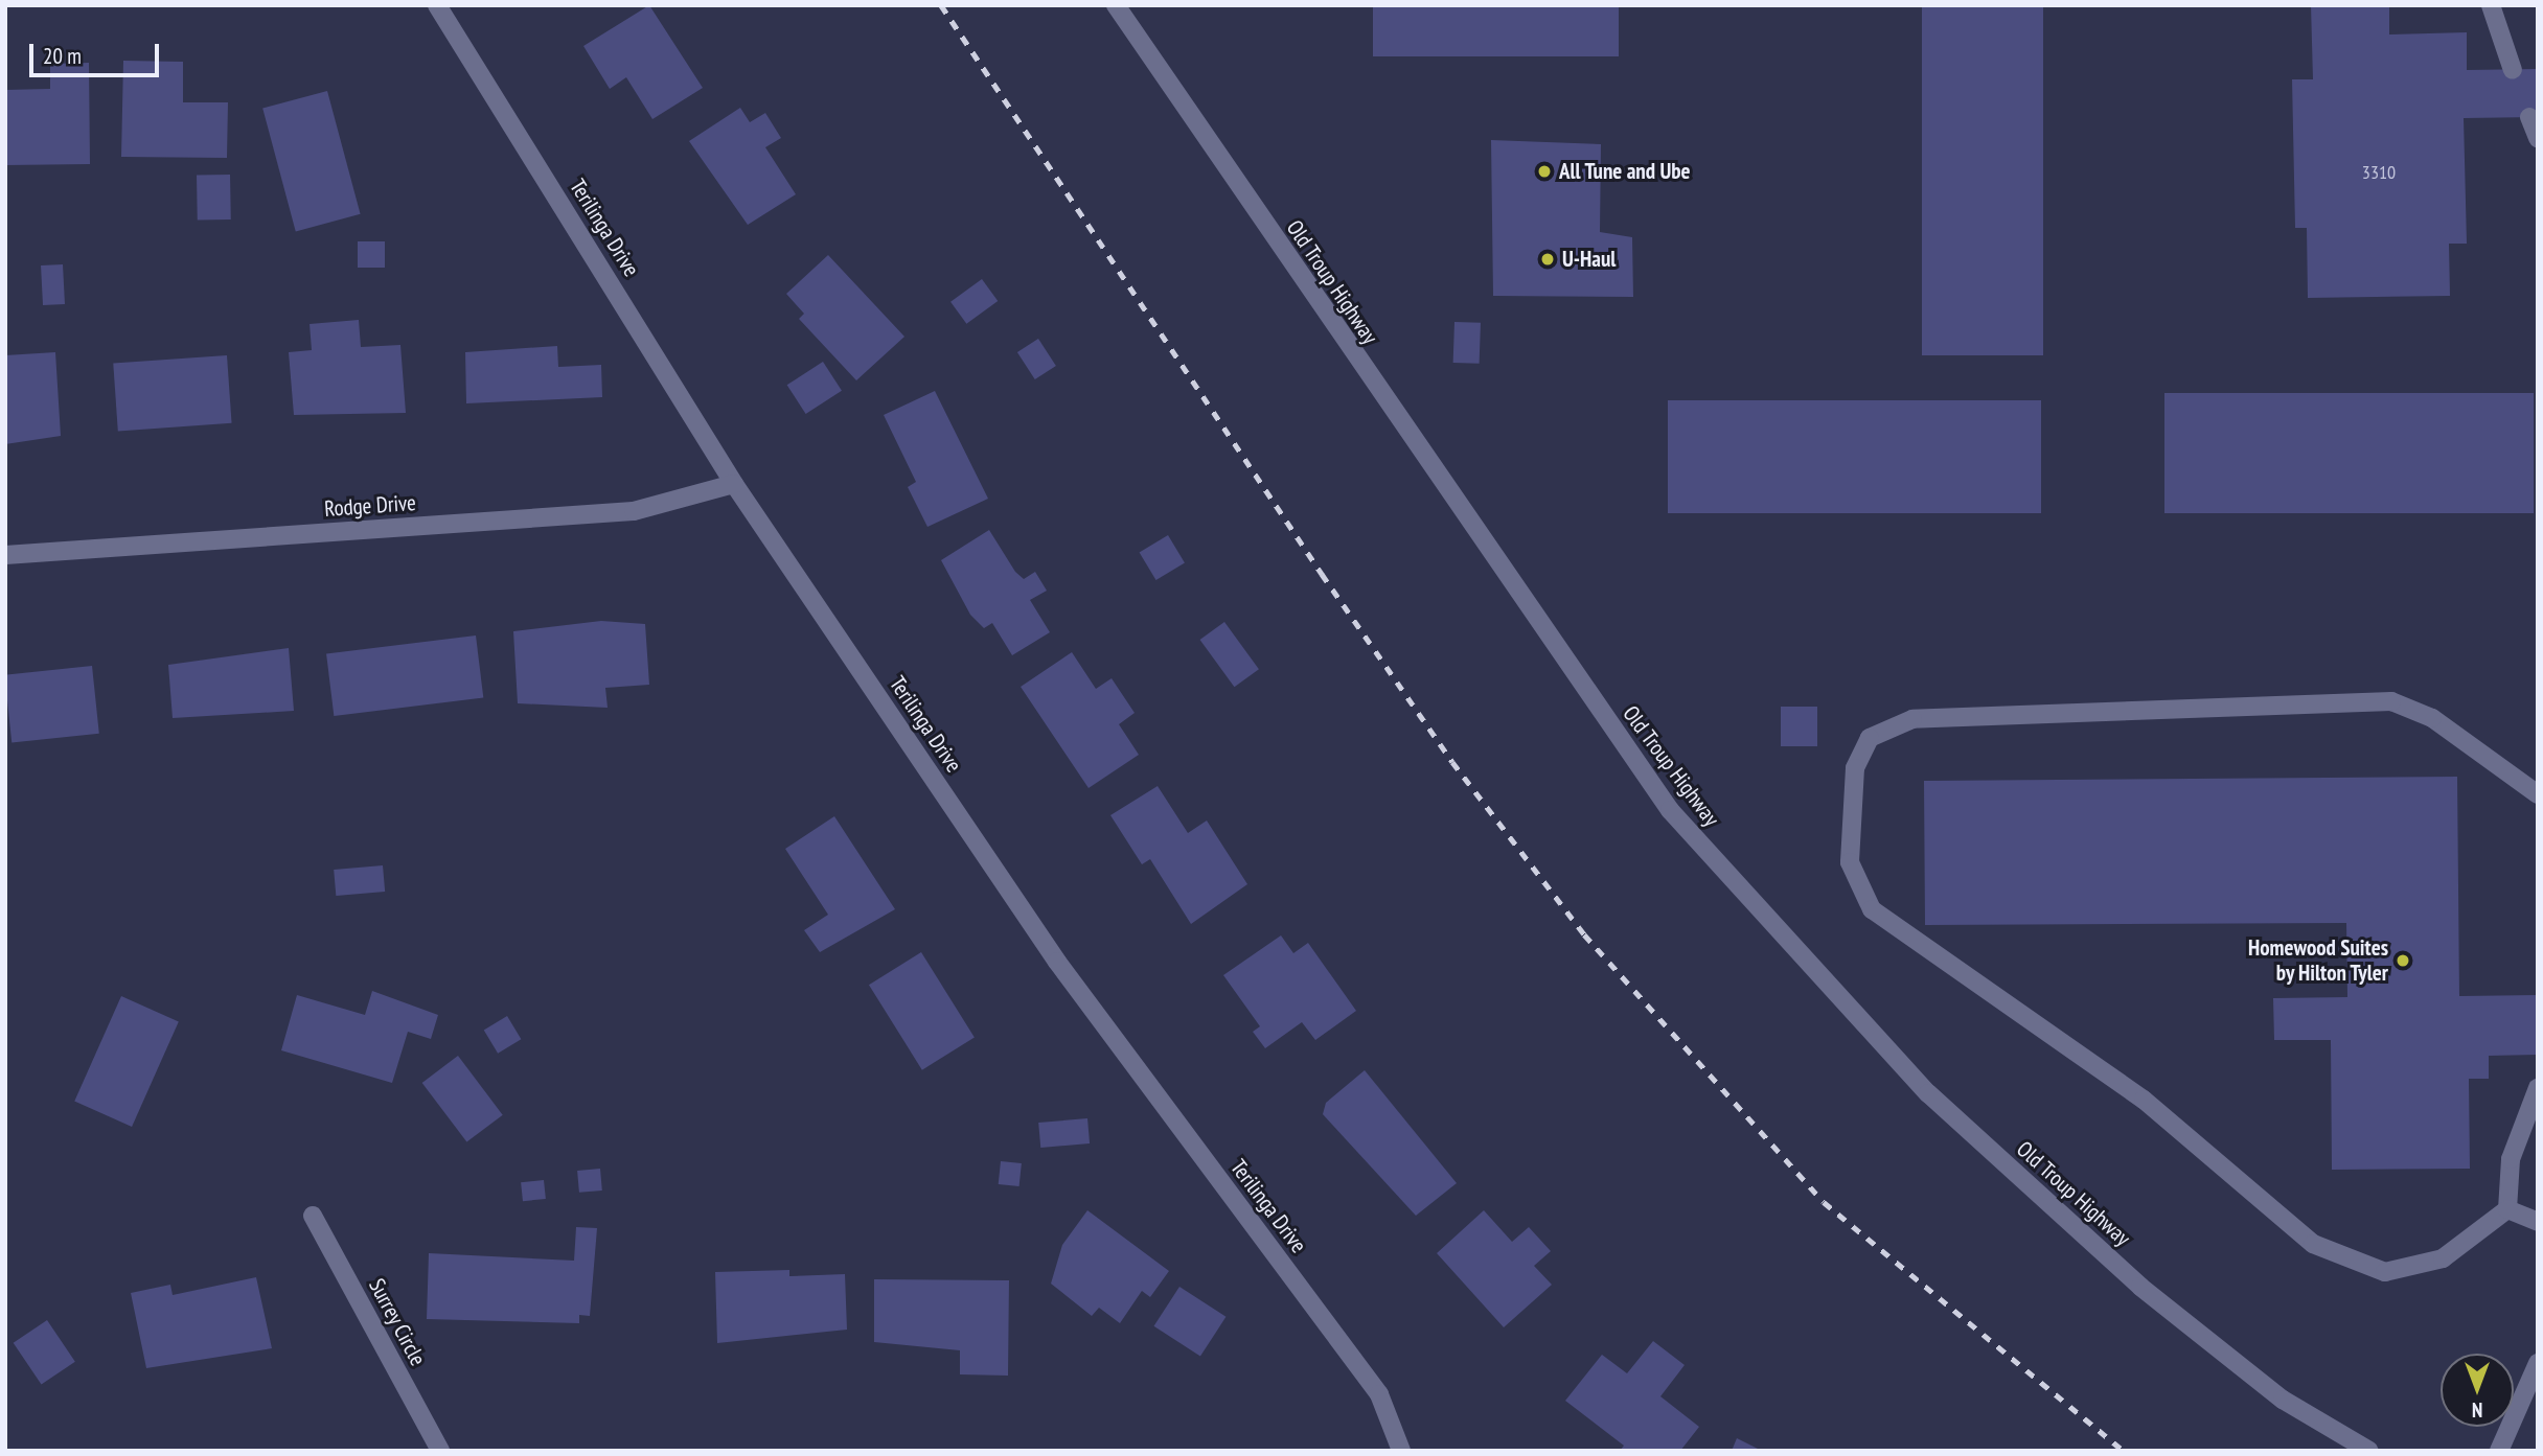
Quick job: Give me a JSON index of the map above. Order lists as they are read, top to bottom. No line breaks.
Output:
{"streets":{"street":["Terilinga Drive","Old Troup Highway","Rodge Drive","Surrey Circle"]},"crossings":[["Terilinga Drive","Rodge Drive"]],"places":["All Tune and Ube","U-Haul","Homewood Suites by Hilton Tyler"],"house_numbers":["3310"],"scale_bar":"20 m","north":"bottom"}
